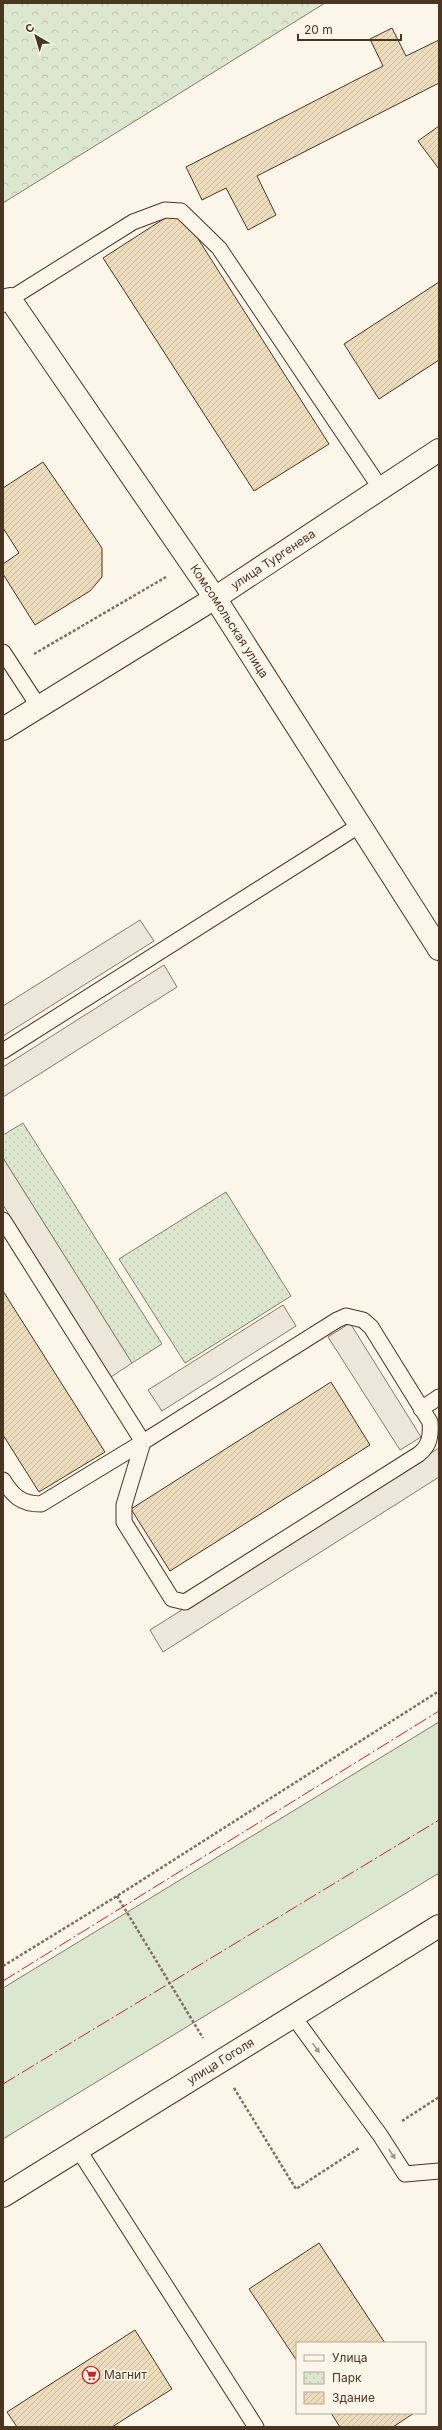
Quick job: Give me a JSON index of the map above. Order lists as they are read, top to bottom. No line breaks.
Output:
{"streets":{"street":["улица Тургенева","Комсомольская улица","улица Гоголя"]},"crossings":[["улица Тургенева","Комсомольская улица"]],"places":{"supermarket":["Магнит"]},"legend":["Улица","Парк","Здание"],"scale_bar":"20 m","north":"top left"}
